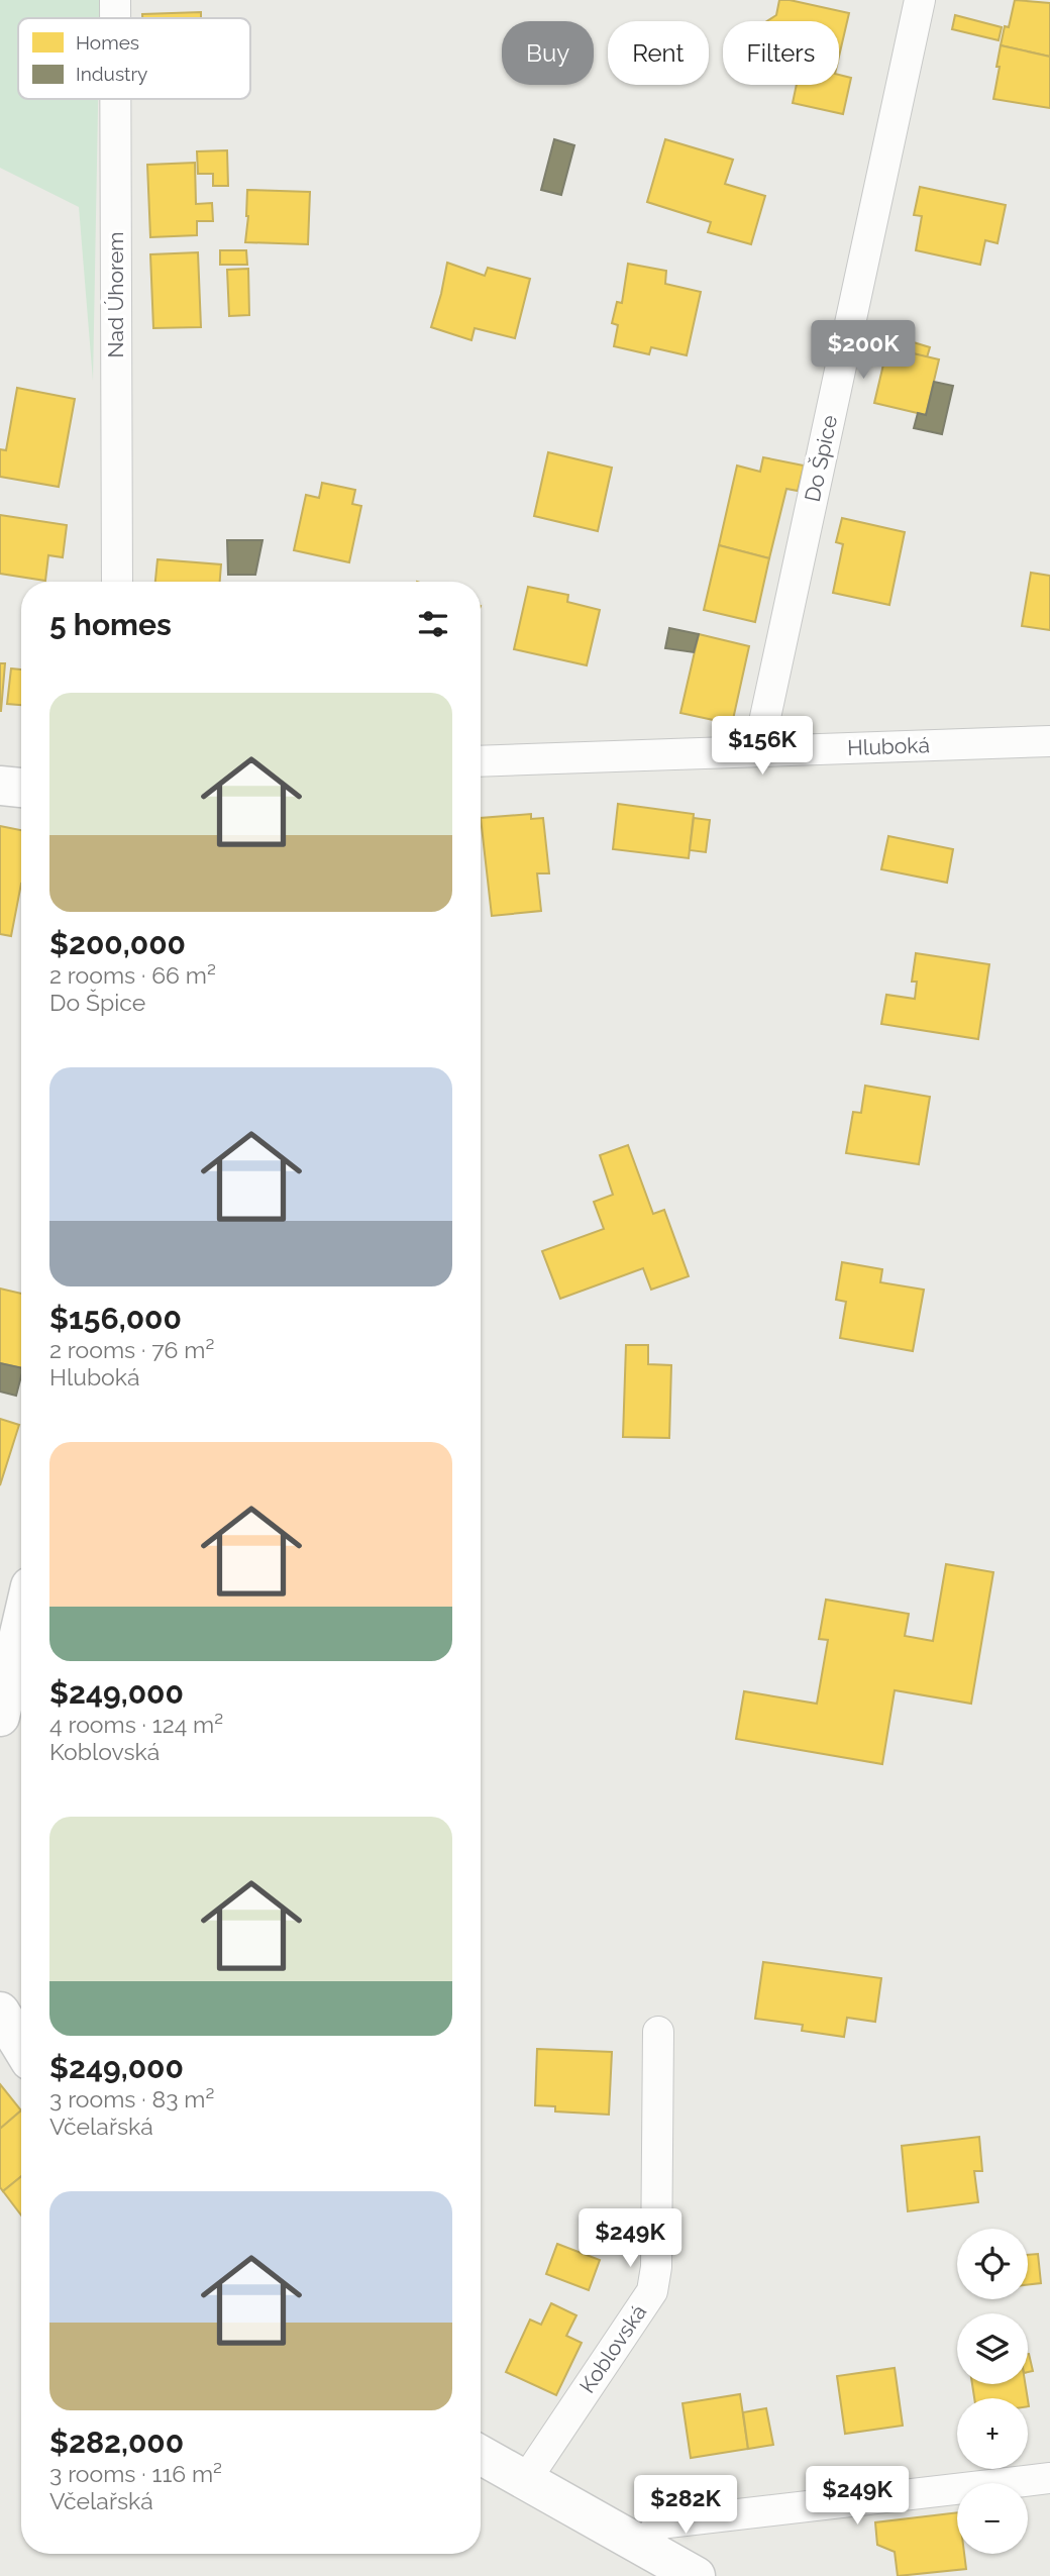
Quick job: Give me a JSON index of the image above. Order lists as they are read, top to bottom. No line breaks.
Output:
{"streets":{"street":["Nad Úhorem","Do Špice","Hluboká","Koblovská"]},"crossings":[["Do Špice","Hluboká"]],"legend":["Homes","Industry"],"page":{"chip":["Buy","Rent","Filters"],"price":["$200K","$156K","$249K","$249K","$282K"],"heading":"5 homes","list":[{"name":"$200,000","note":"2 rooms · 66 m² · Do Špice"},{"name":"$156,000","note":"2 rooms · 76 m² · Hluboká"},{"name":"$249,000","note":"4 rooms · 124 m² · Koblovská"},{"name":"$249,000","note":"3 rooms · 83 m² · Včelařská"},{"name":"$282,000","note":"3 rooms · 116 m² · Včelařská"}],"map_buttons":["+","−"]}}
